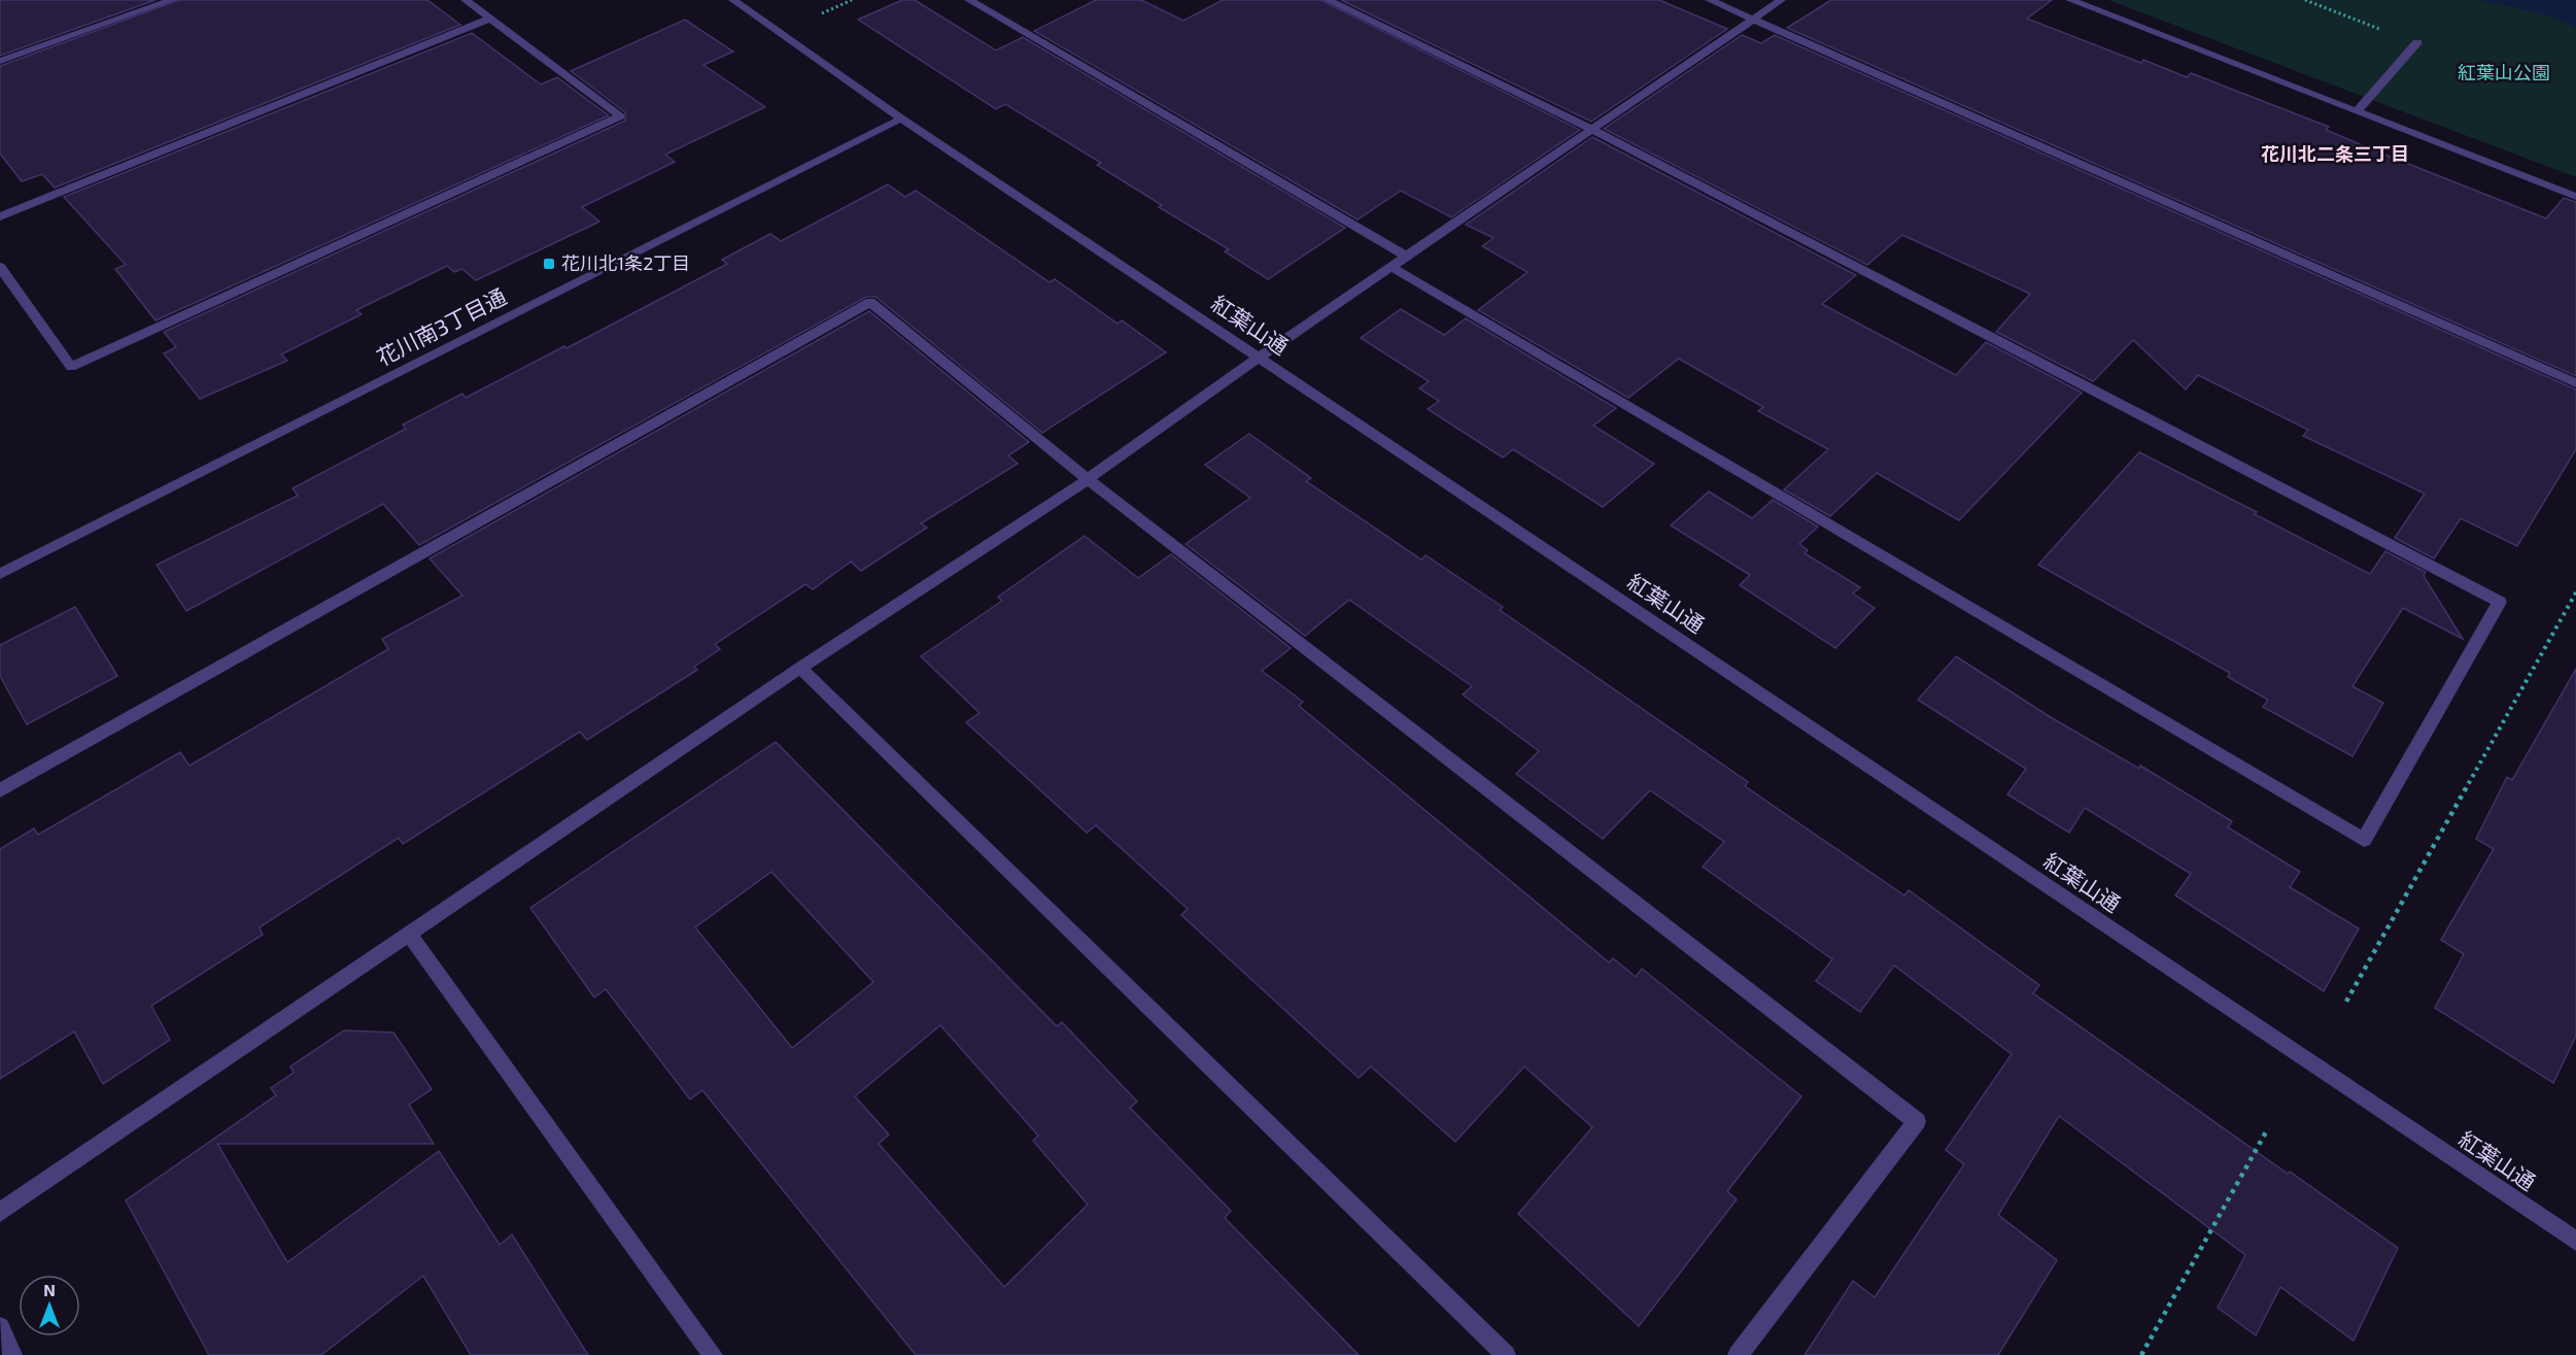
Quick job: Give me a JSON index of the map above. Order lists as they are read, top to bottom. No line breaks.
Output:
{"streets":{"street":["紅葉山通","花川南3丁目通"]},"crossings":[["紅葉山通","花川南3丁目通"]],"districts":["花川北二条三丁目"],"parks":["紅葉山公園"],"places":{"transit":["花川北1条2丁目"]},"north":"top"}
